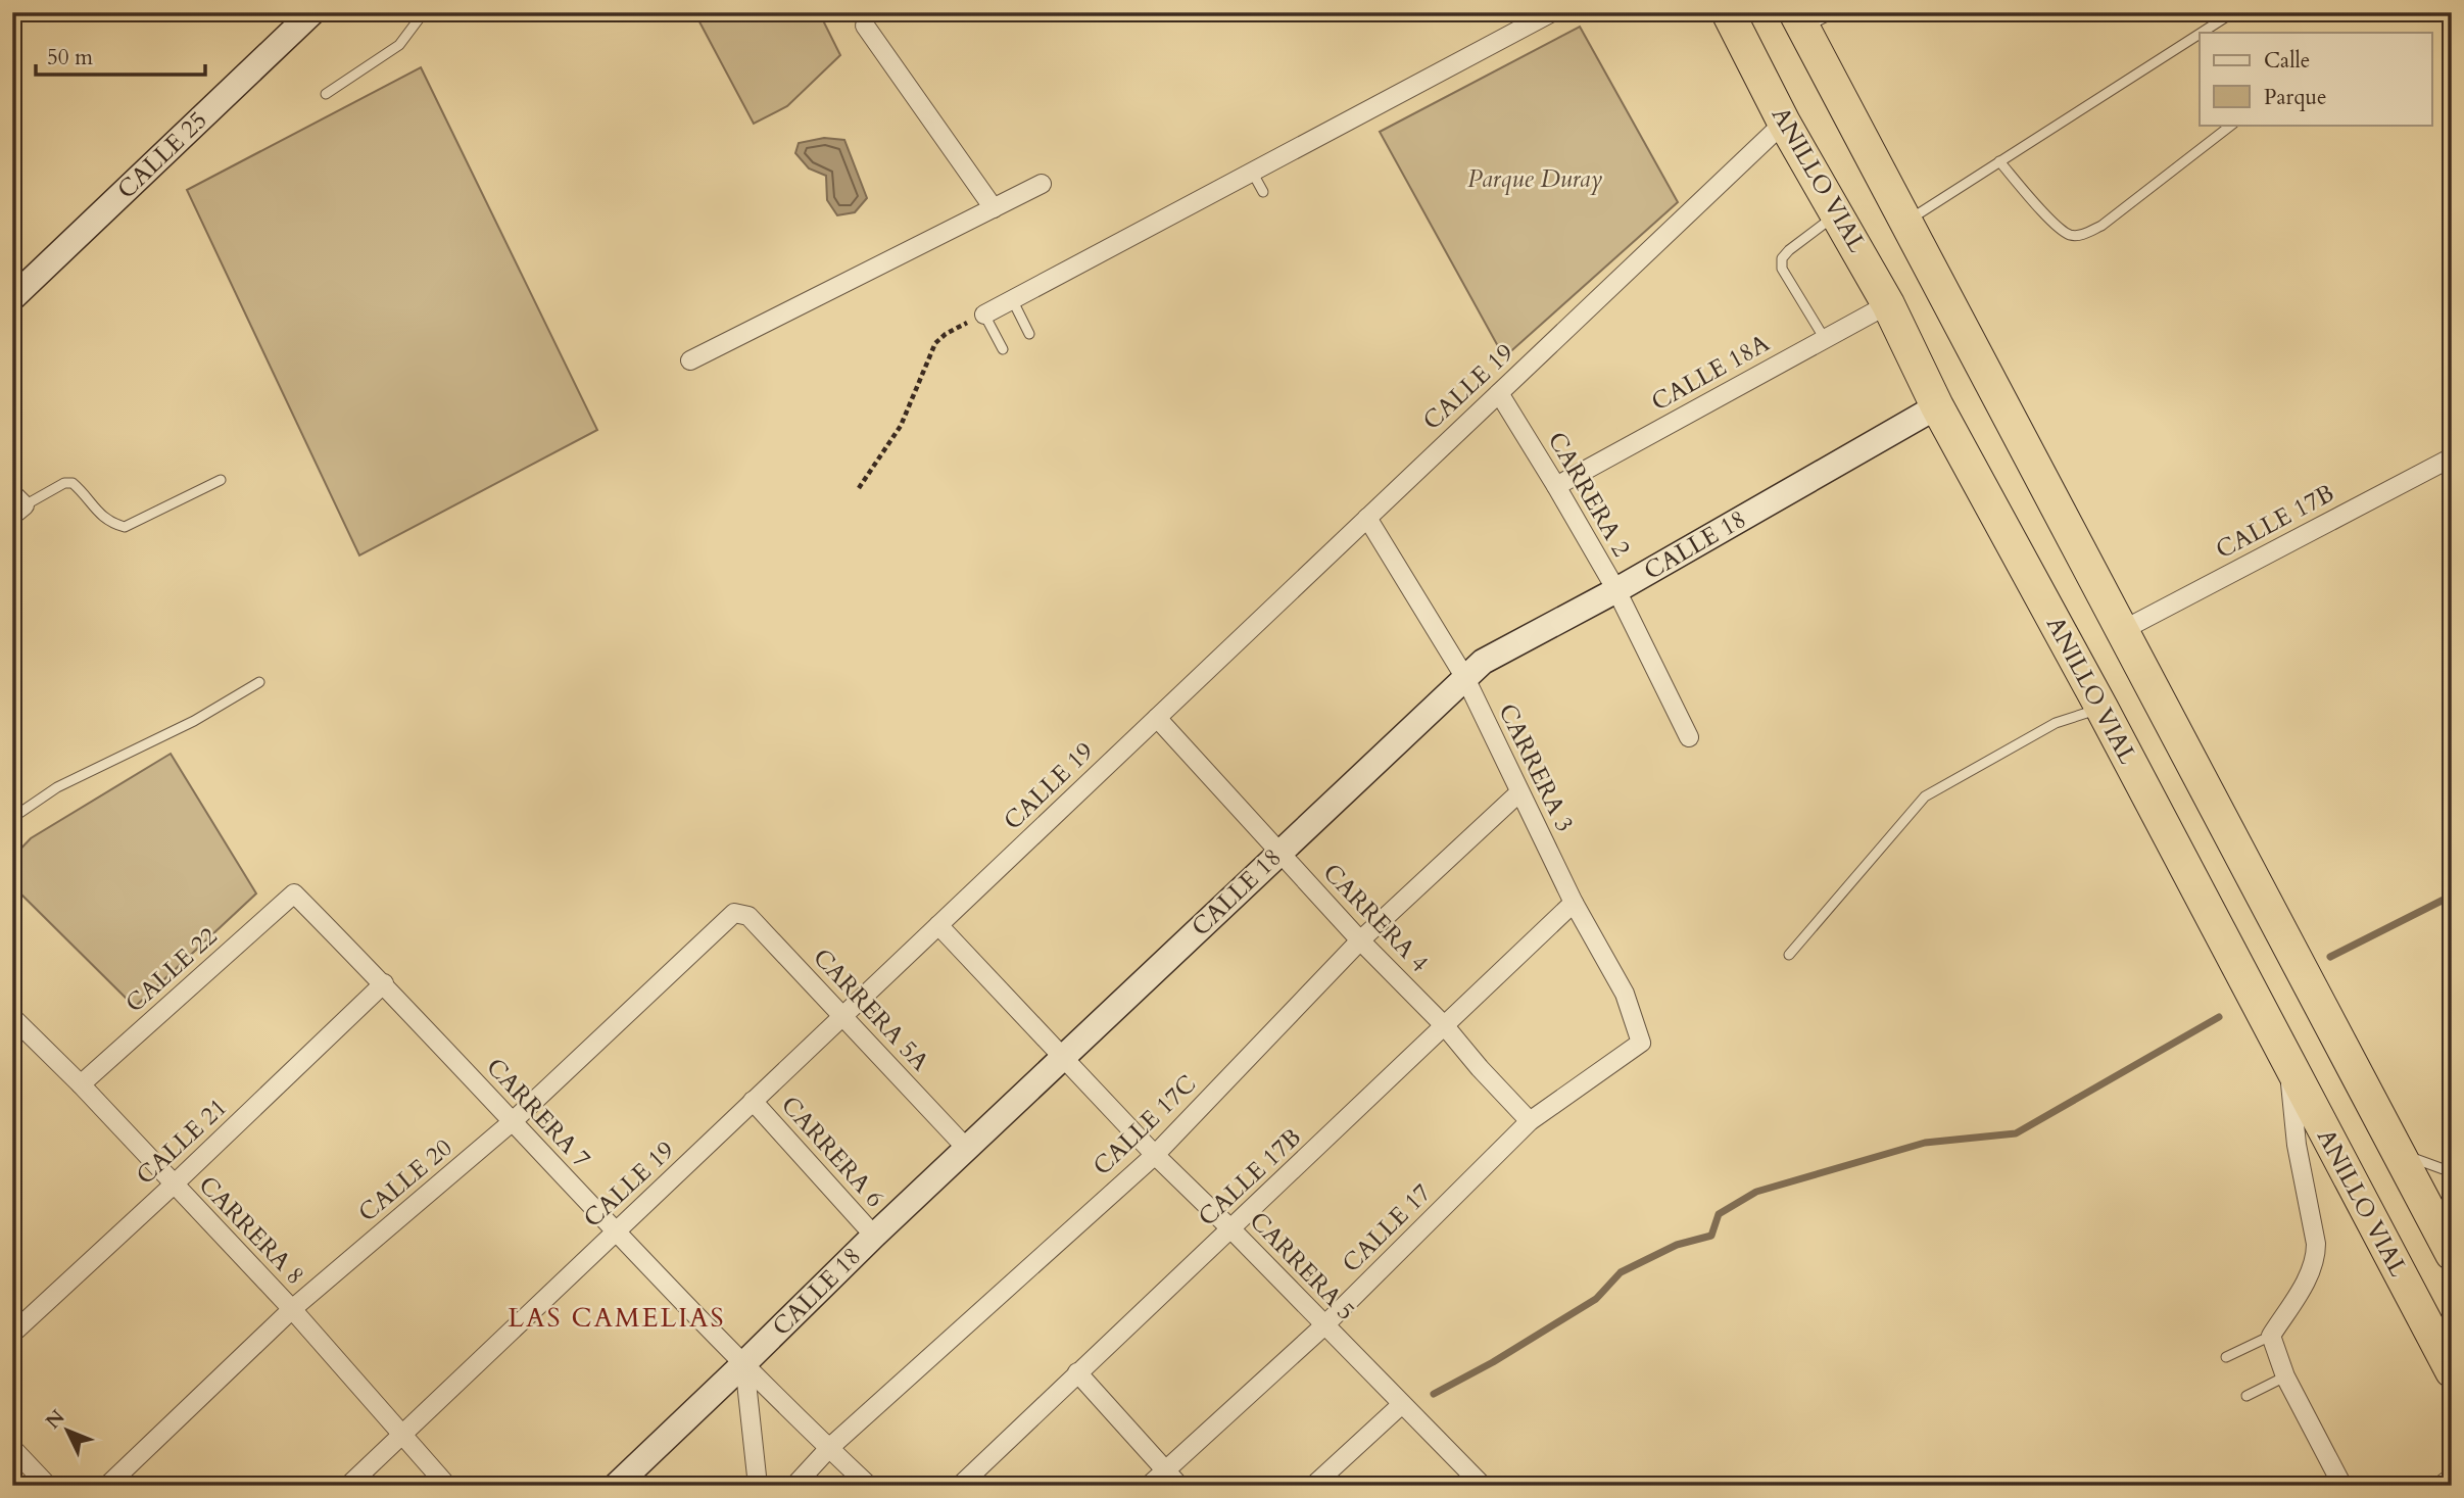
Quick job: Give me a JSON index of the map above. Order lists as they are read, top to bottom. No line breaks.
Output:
{"streets":{"highway":["ANILLO VIAL"],"street":["CALLE 25","CALLE 18A","CALLE 19","CARRERA 2","CALLE 17B","CALLE 18","CARRERA 3","CARRERA 4","CALLE 22","CARRERA 5A","CARRERA 7","CALLE 17C","CALLE 21","CARRERA 6","CALLE 20","CALLE 17","CARRERA 8","CARRERA 5"]},"crossings":[["ANILLO VIAL","CALLE 18A"],["ANILLO VIAL","CALLE 19"],["ANILLO VIAL","CALLE 18"],["CALLE 18A","CARRERA 2"],["CALLE 19","CARRERA 2"],["CALLE 19","CARRERA 3"],["CALLE 19","CARRERA 4"],["CALLE 19","CARRERA 5A"],["CALLE 19","CARRERA 7"],["CALLE 19","CARRERA 6"],["CALLE 19","CARRERA 8"],["CALLE 19","CARRERA 5"],["CARRERA 2","CALLE 18"],["CALLE 17B","CARRERA 3"],["CALLE 17B","CARRERA 4"],["CALLE 17B","CARRERA 5"],["CALLE 18","CARRERA 3"],["CALLE 18","CARRERA 4"],["CALLE 18","CARRERA 5A"],["CALLE 18","CARRERA 7"],["CALLE 18","CARRERA 6"],["CALLE 18","CARRERA 5"],["CARRERA 3","CALLE 17C"],["CARRERA 3","CALLE 17"],["CARRERA 4","CALLE 17C"],["CARRERA 4","CALLE 17"],["CALLE 22","CARRERA 7"],["CALLE 22","CARRERA 8"],["CARRERA 5A","CALLE 20"],["CARRERA 7","CALLE 17C"],["CARRERA 7","CALLE 21"],["CARRERA 7","CALLE 20"],["CALLE 17C","CARRERA 5"],["CALLE 21","CARRERA 8"],["CALLE 20","CARRERA 8"],["CALLE 17","CARRERA 5"]],"districts":["LAS CAMELIAS"],"parks":["Parque Duray"],"legend":["Calle","Parque"],"scale_bar":"50 m","north":"top left"}
